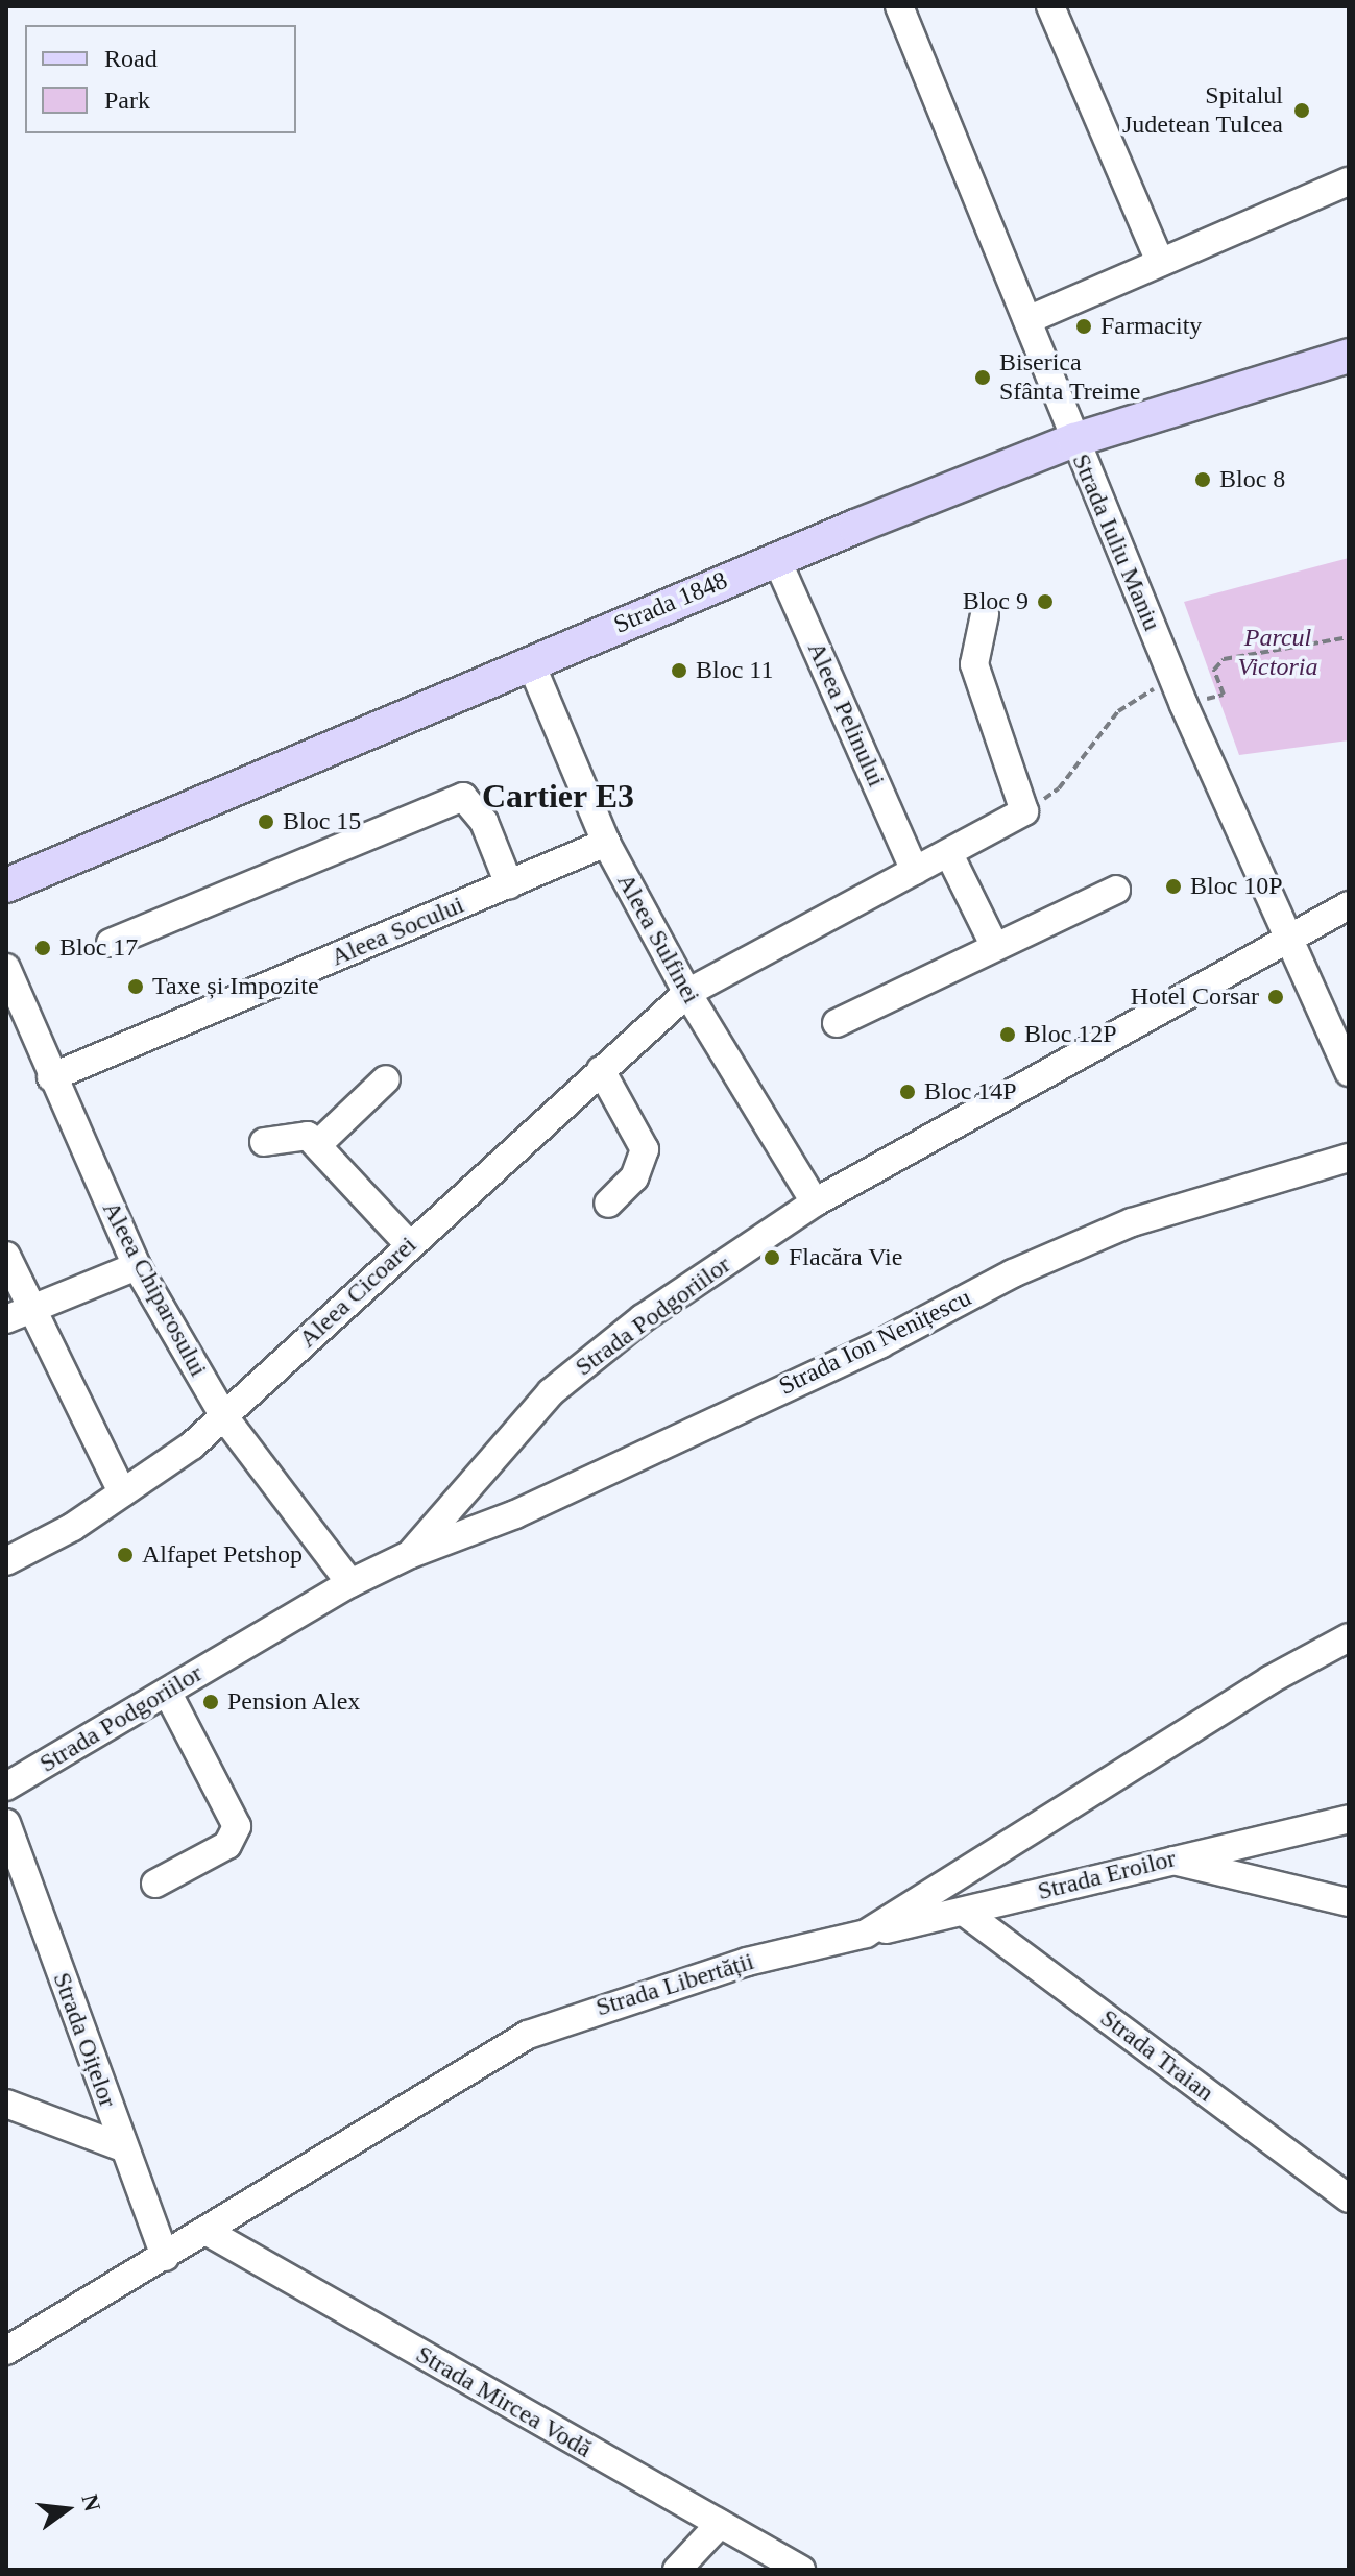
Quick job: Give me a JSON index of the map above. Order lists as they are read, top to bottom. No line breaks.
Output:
{"streets":{"main road":["Strada 1848"],"street":["Strada Iuliu Maniu","Aleea Pelinului","Aleea Socului","Aleea Sulfinei","Aleea Chiparosului","Aleea Cicoarei","Strada Podgoriilor","Strada Ion Nenițescu","Strada Eroilor","Strada Libertății","Strada Oițelor","Strada Traian","Strada Mircea Vodă"]},"crossings":[["Strada Iuliu Maniu","Strada 1848"],["Strada Iuliu Maniu","Strada Podgoriilor"],["Strada 1848","Aleea Pelinului"],["Strada 1848","Aleea Sulfinei"],["Aleea Socului","Aleea Sulfinei"],["Aleea Socului","Aleea Chiparosului"],["Aleea Sulfinei","Aleea Cicoarei"],["Aleea Sulfinei","Strada Podgoriilor"],["Aleea Chiparosului","Aleea Cicoarei"],["Aleea Chiparosului","Strada Podgoriilor"],["Strada Podgoriilor","Strada Ion Nenițescu"],["Strada Eroilor","Strada Libertății"],["Strada Eroilor","Strada Traian"],["Strada Libertății","Strada Oițelor"],["Strada Libertății","Strada Mircea Vodă"]],"districts":["Cartier E3"],"parks":["Parcul Victoria"],"places":["Spitalul Judetean Tulcea","Farmacity","Biserica Sfânta Treime","Bloc 8","Bloc 9","Bloc 11","Bloc 15","Bloc 10P","Bloc 17","Taxe și Impozite","Hotel Corsar","Bloc 12P","Bloc 14P","Flacăra Vie","Alfapet Petshop","Pension Alex"],"legend":["Road","Park"],"north":"right"}
